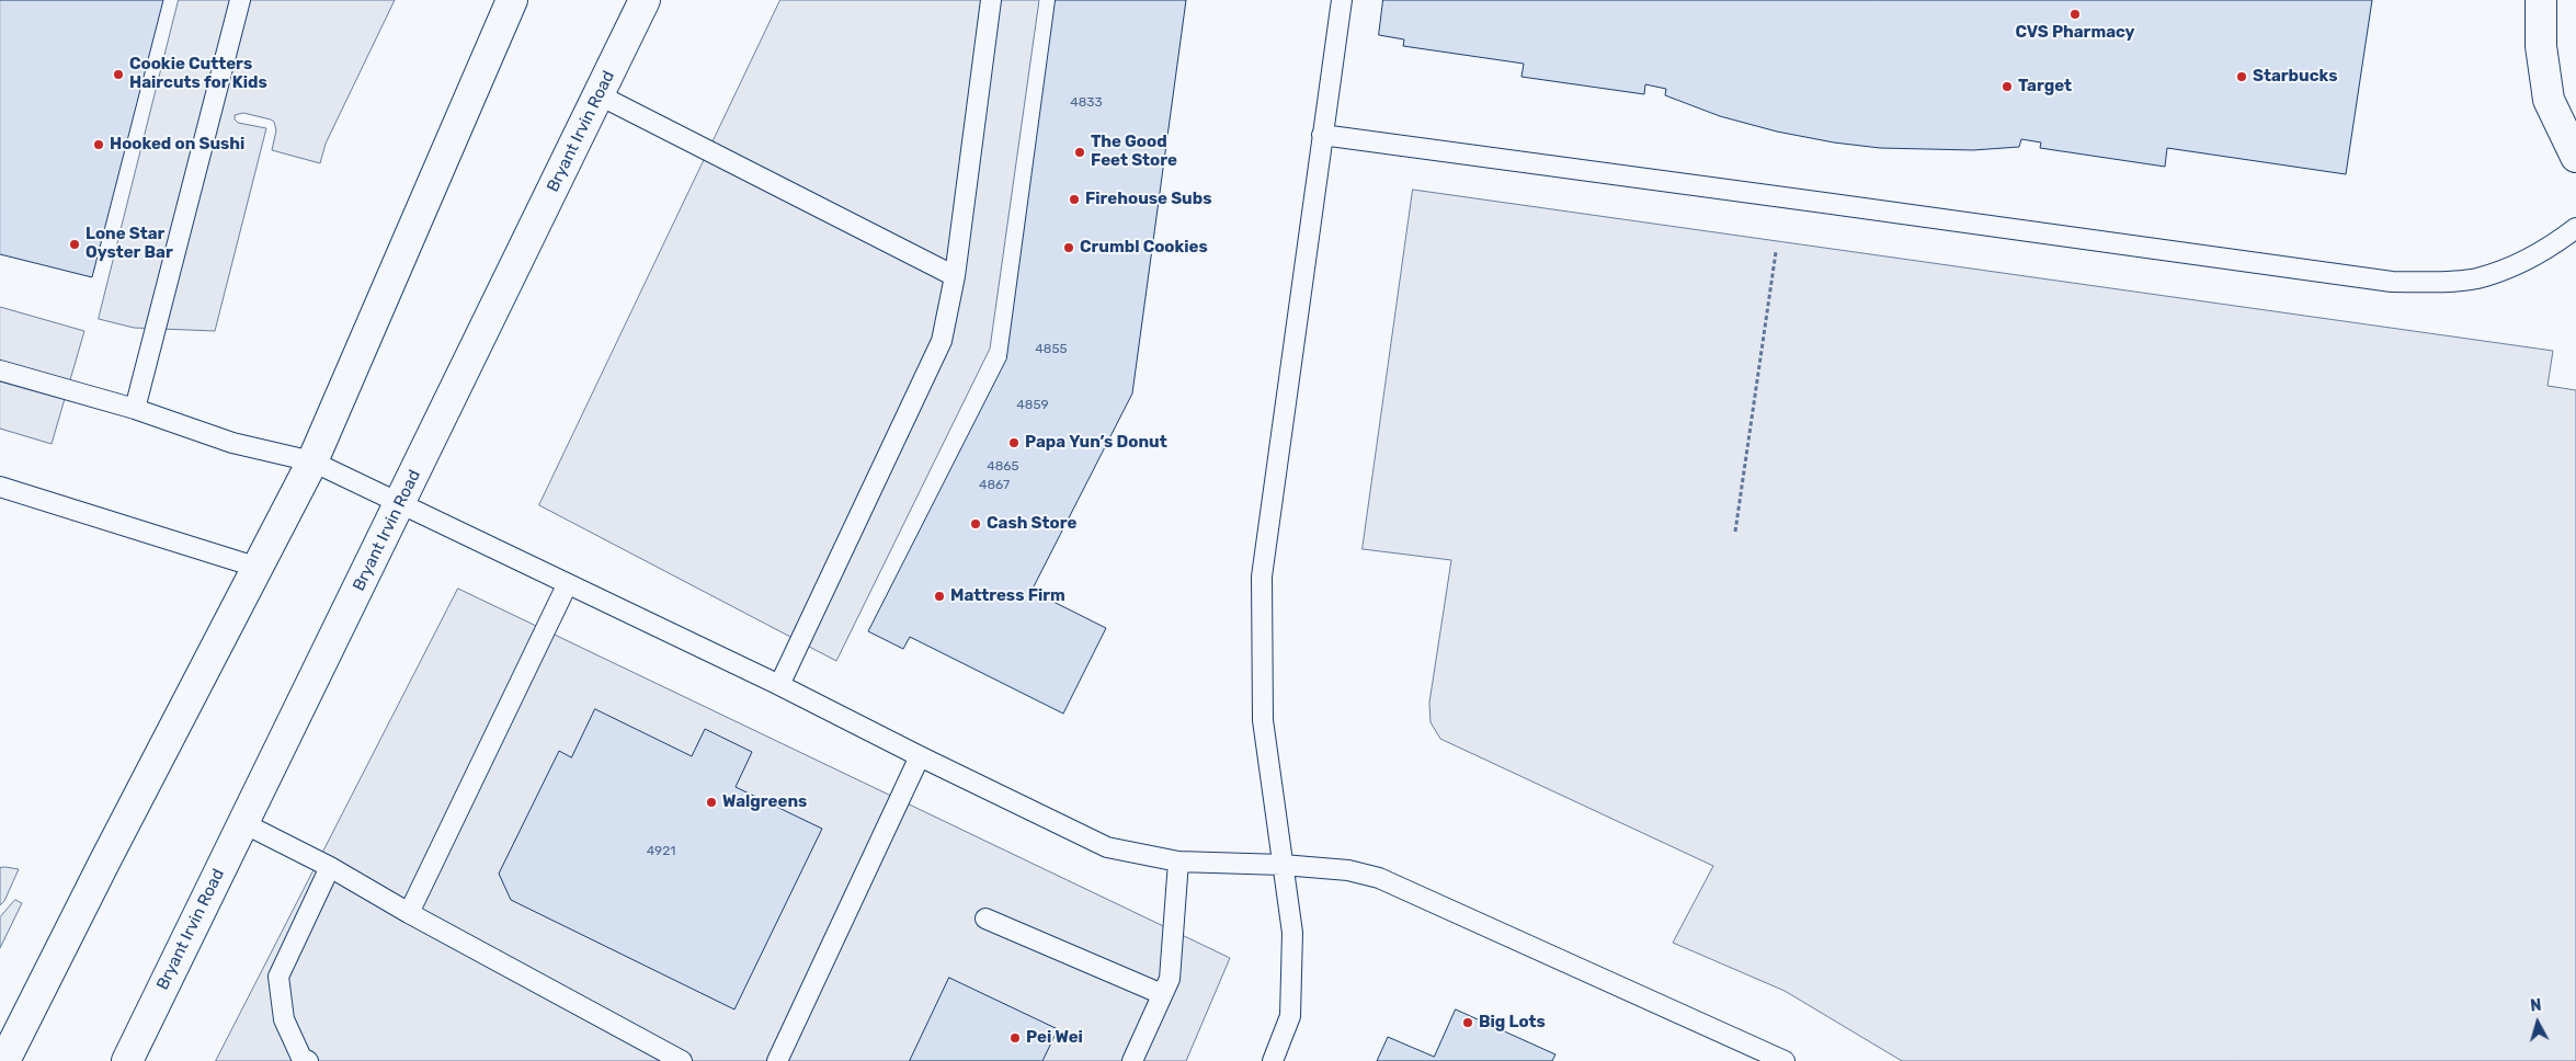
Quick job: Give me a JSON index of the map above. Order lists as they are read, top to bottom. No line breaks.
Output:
{"streets":{"main road":["Bryant Irvin Road"]},"places":["CVS Pharmacy","Cookie Cutters Haircuts for Kids","Starbucks","Target","Hooked on Sushi","The Good Feet Store","Firehouse Subs","Lone Star Oyster Bar","Crumbl Cookies","Papa Yun’s Donut","Cash Store","Mattress Firm","Walgreens","Big Lots","Pei Wei"],"house_numbers":["4833","4855","4859","4865","4867","4921"],"north":"top"}
